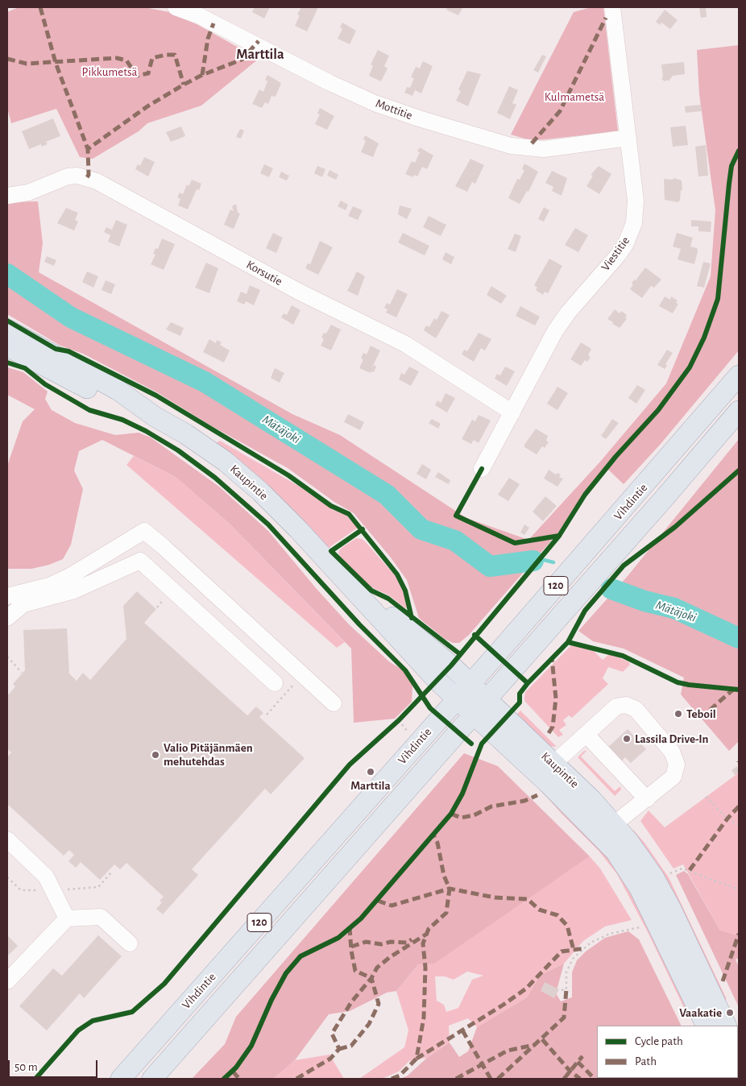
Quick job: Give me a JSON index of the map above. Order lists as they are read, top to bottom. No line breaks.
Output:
{"streets":{"main road":["Kaupintie","Vihdintie","120"],"street":["Mottitie","Viestitie","Korsutie"]},"crossings":[["Mottitie","Viestitie"],["Viestitie","Korsutie"],["Kaupintie","Vihdintie"]],"districts":["Marttila"],"water":["Mätäjoki"],"parks":["Pikkumetsä","Kulmametsä"],"places":["Teboil","Lassila Drive-In","Valio Pitäjänmäen mehutehdas","Marttila","Vaakatie"],"legend":["Cycle path","Path"],"scale_bar":"50 m"}
